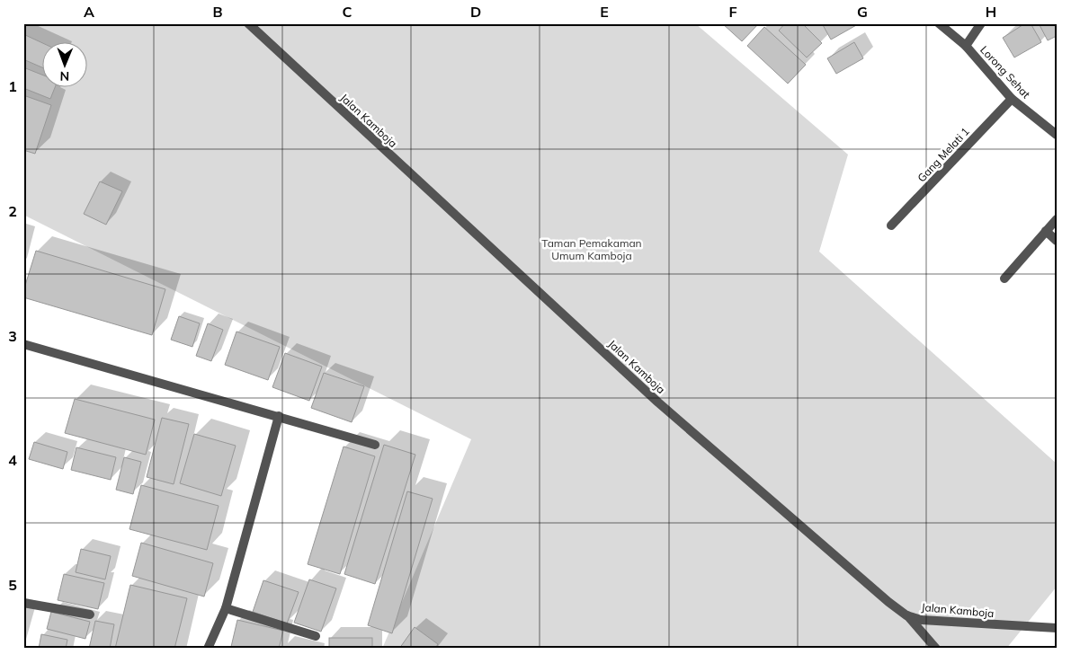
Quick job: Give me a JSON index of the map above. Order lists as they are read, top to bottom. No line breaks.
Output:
{"streets":{"street":["Lorong Sehat","Jalan Kamboja","Gang Melati 1"]},"crossings":[["Lorong Sehat","Gang Melati 1"]],"parks":["Taman Pemakaman Umum Kamboja"],"north":"bottom","grid":{"columns":["A","B","C","D","E","F","G","H"],"rows":["1","2","3","4","5"]}}
